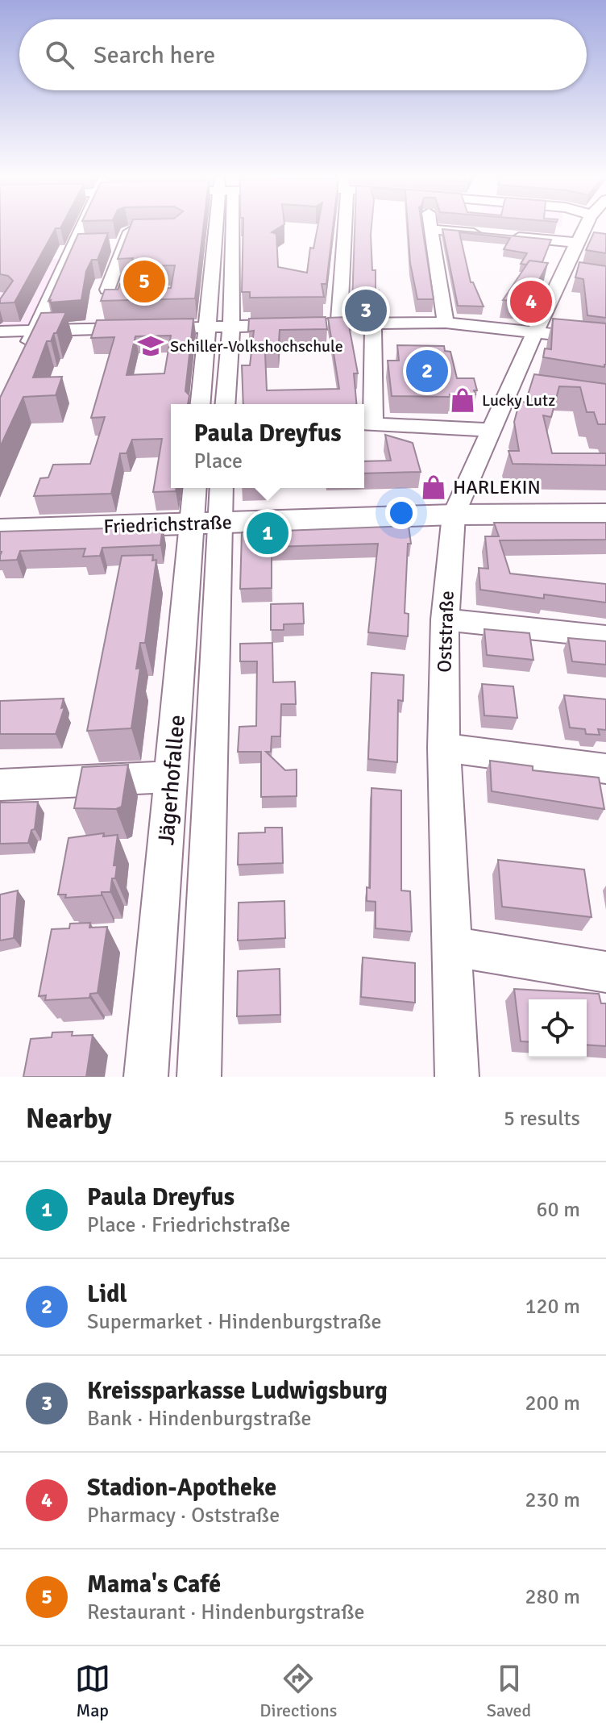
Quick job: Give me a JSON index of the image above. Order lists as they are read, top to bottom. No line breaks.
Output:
{"streets":{"main road":["Friedrichstraße"],"street":["Oststraße","Jägerhofallee"]},"crossings":[["Friedrichstraße","Oststraße"],["Friedrichstraße","Jägerhofallee"]],"places":{"school or university":["Schiller-Volkshochschule"],"shop":["Lucky Lutz","HARLEKIN"]},"page":{"search":"Search here","pins":["5","4","3","2","1"],"popup":["Paula Dreyfus","Place"],"heading":["Nearby","5 results"],"list":[{"mark":"1","name":"Paula Dreyfus","note":"Place · Friedrichstraße","value":"60 m"},{"mark":"2","name":"Lidl","note":"Supermarket · Hindenburgstraße","value":"120 m"},{"mark":"3","name":"Kreissparkasse Ludwigsburg","note":"Bank · Hindenburgstraße","value":"200 m"},{"mark":"4","name":"Stadion-Apotheke","note":"Pharmacy · Oststraße","value":"230 m"},{"mark":"5","name":"Mama's Café","note":"Restaurant · Hindenburgstraße","value":"280 m"}],"nav":["Map","Directions","Saved"]}}
